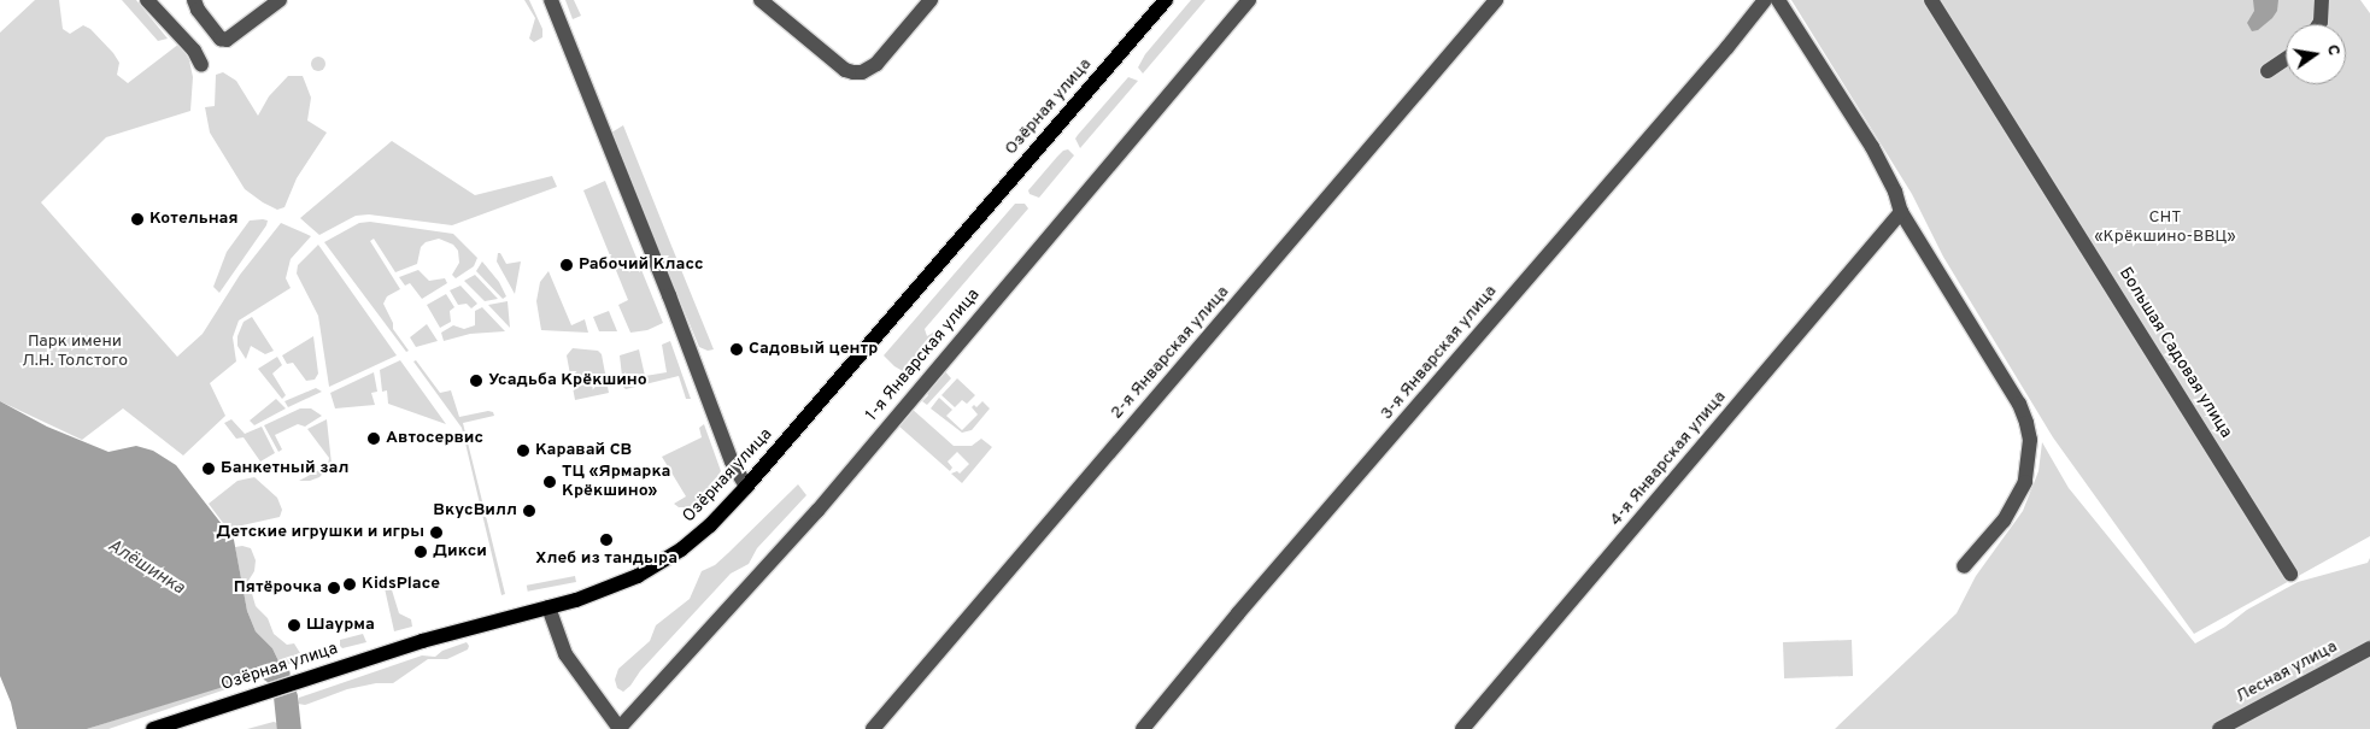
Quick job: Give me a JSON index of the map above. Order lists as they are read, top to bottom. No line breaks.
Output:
{"streets":{"main road":["Озёрная улица"],"street":["2-я Январская улица","3-я Январская улица","Большая Садовая улица","1-я Январская улица","4-я Январская улица","Лесная улица"]},"water":["Алёшинка"],"parks":["СНТ «Крёкшино-ВВЦ»","Парк имени Л.Н. Толстого"],"places":["Котельная","Рабочий Класс","Садовый центр","Усадьба Крёкшино","Автосервис","Каравай СВ","Банкетный зал","ТЦ «Ярмарка Крёкшино»","ВкусВилл","Детские игрушки и игры","Хлеб из тандыра","Дикси","KidsPlace","Пятёрочка","Шаурма"],"north":"right"}
